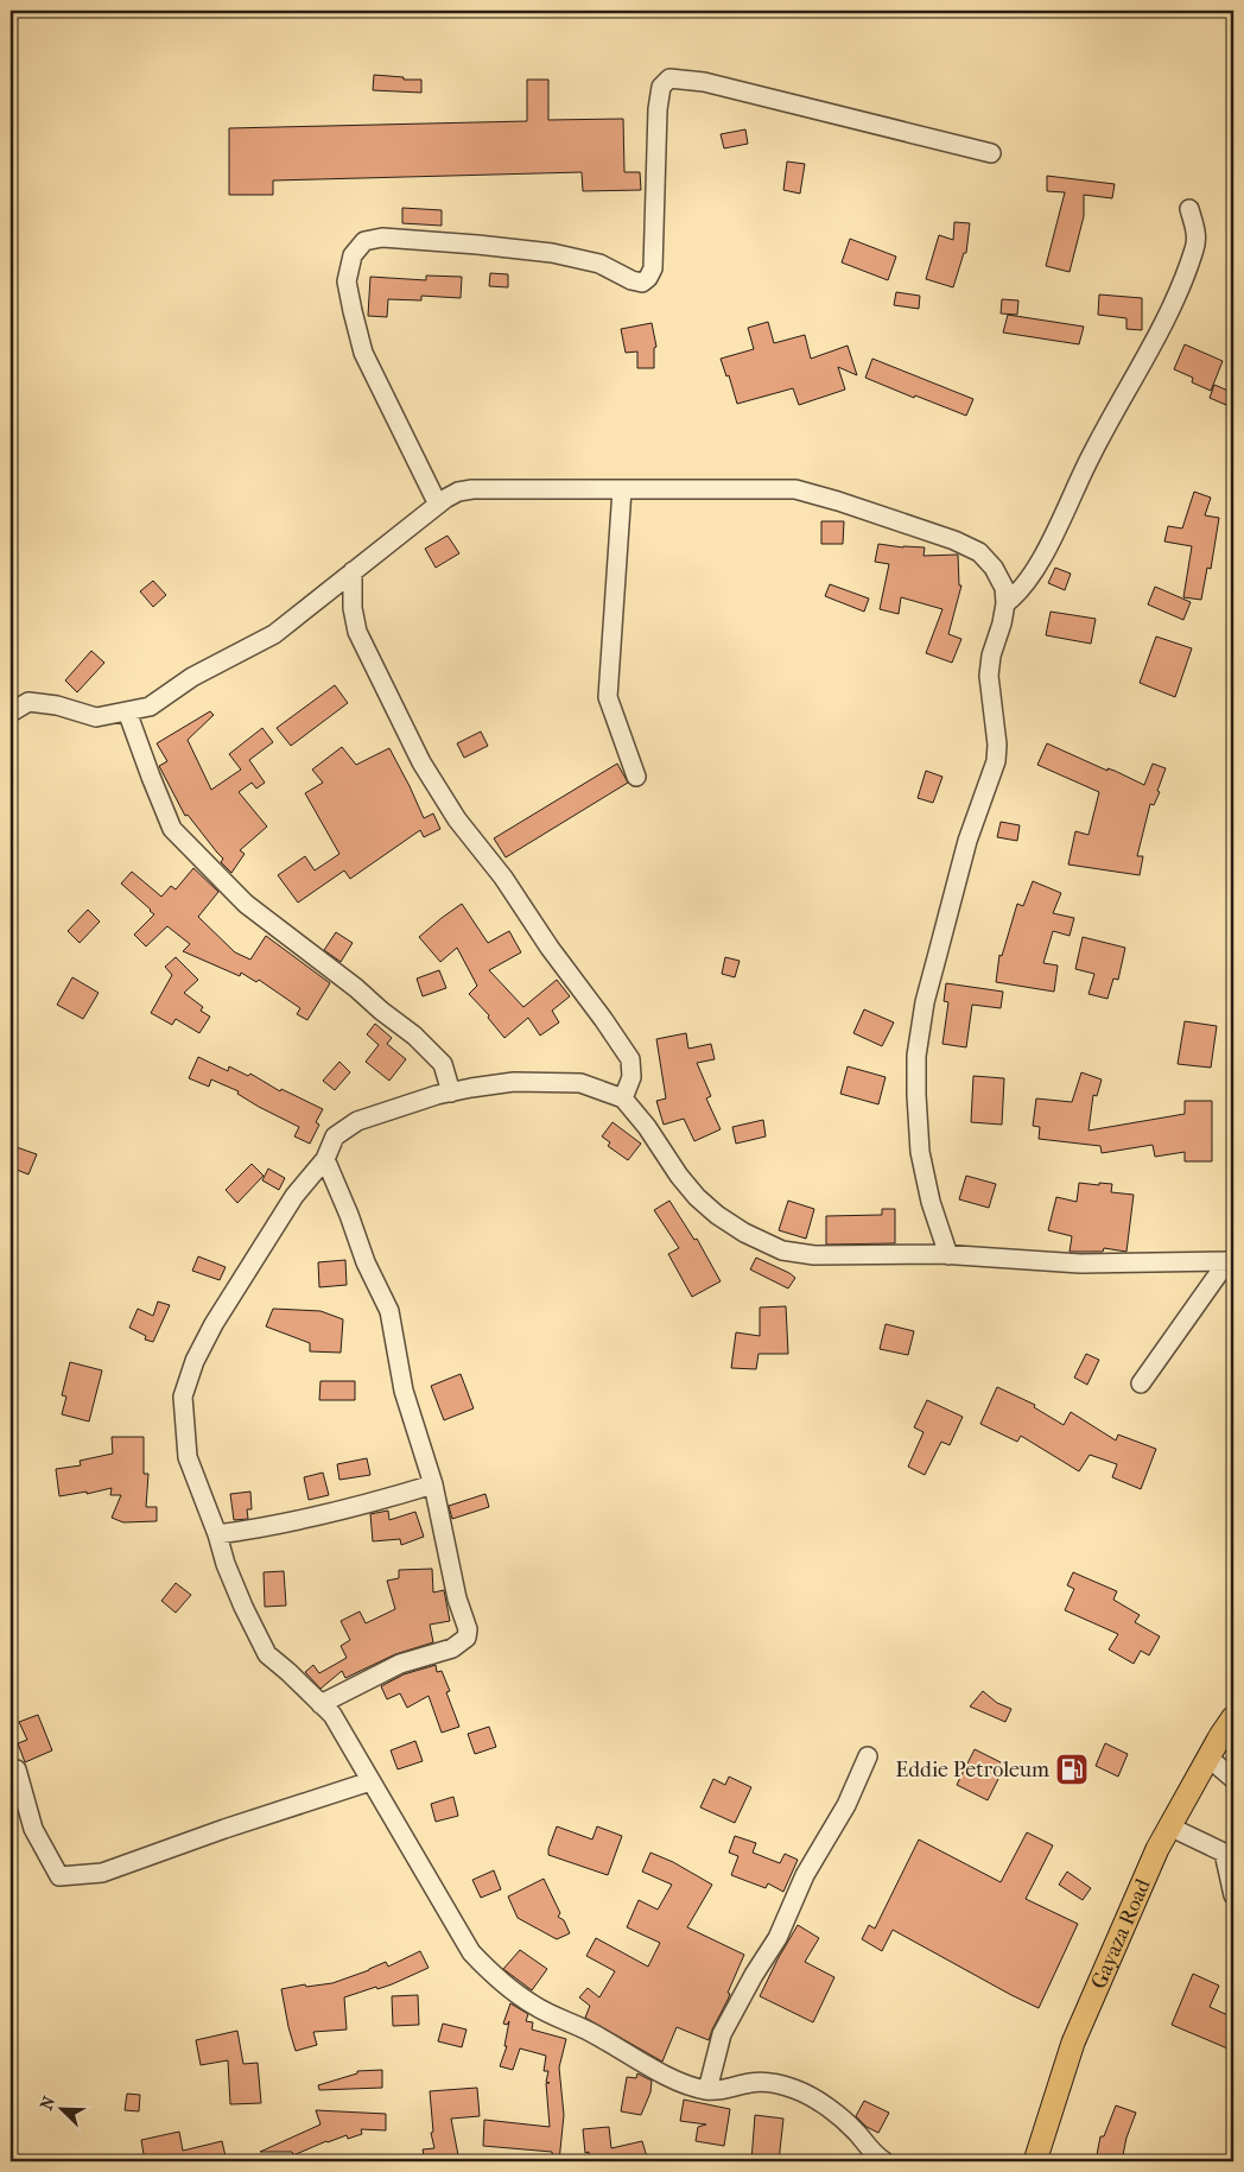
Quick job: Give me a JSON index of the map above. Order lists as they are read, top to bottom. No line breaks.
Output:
{"streets":{"main road":["Gayaza Road"]},"places":{"fuel station":["Eddie Petroleum"]},"north":"top left"}
